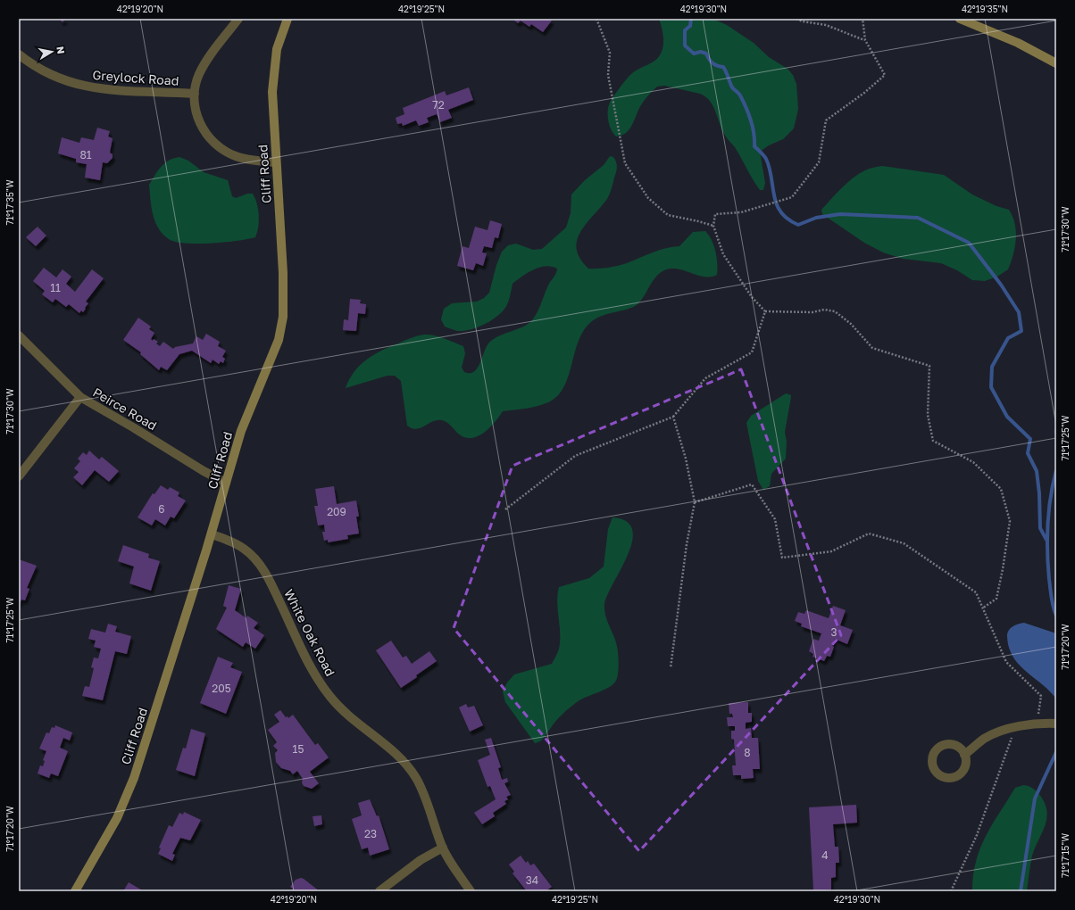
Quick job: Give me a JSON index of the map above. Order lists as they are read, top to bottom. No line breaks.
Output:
{"streets":{"street":["Greylock Road","Cliff Road","Peirce Road","White Oak Road"]},"crossings":[["Cliff Road","Peirce Road"],["Cliff Road","White Oak Road"]],"house_numbers":["72","81","11","6","209","3","205","15","8","23","4","34"],"north":"right","coordinates":["42°19'20\"N","42°19'25\"N","42°19'30\"N","42°19'35\"N","71°17'35\"W","71°17'30\"W","71°17'25\"W","71°17'20\"W","71°17'15\"W"]}
